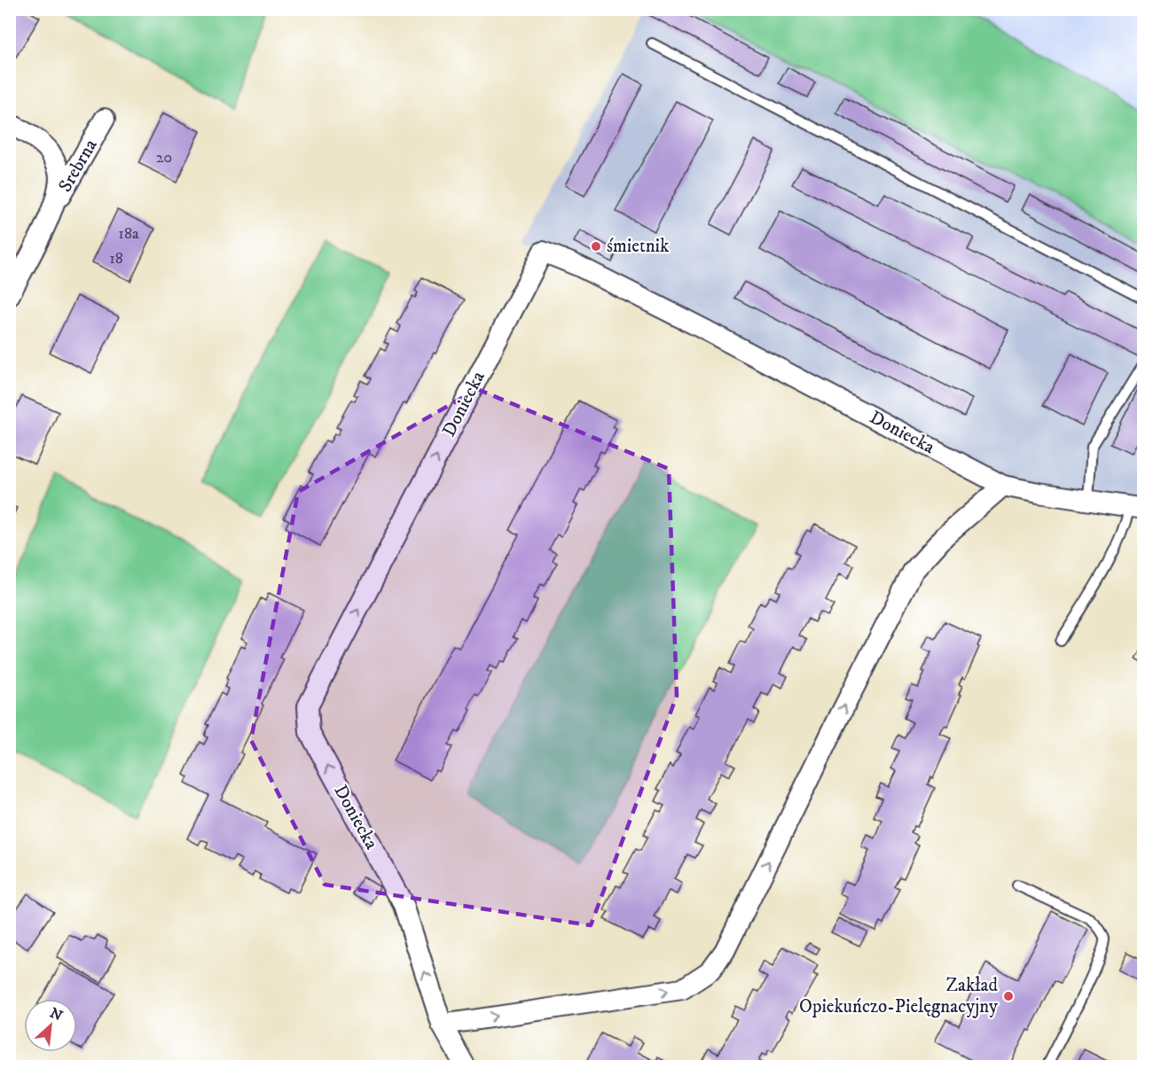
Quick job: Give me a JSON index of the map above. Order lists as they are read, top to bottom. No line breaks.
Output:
{"streets":{"street":["Srebrna","Doniecka"]},"places":["śmietnik","Zakład Opiekuńczo-Pielęgnacyjny"],"house_numbers":["20","18a","18"],"north":"top right"}
